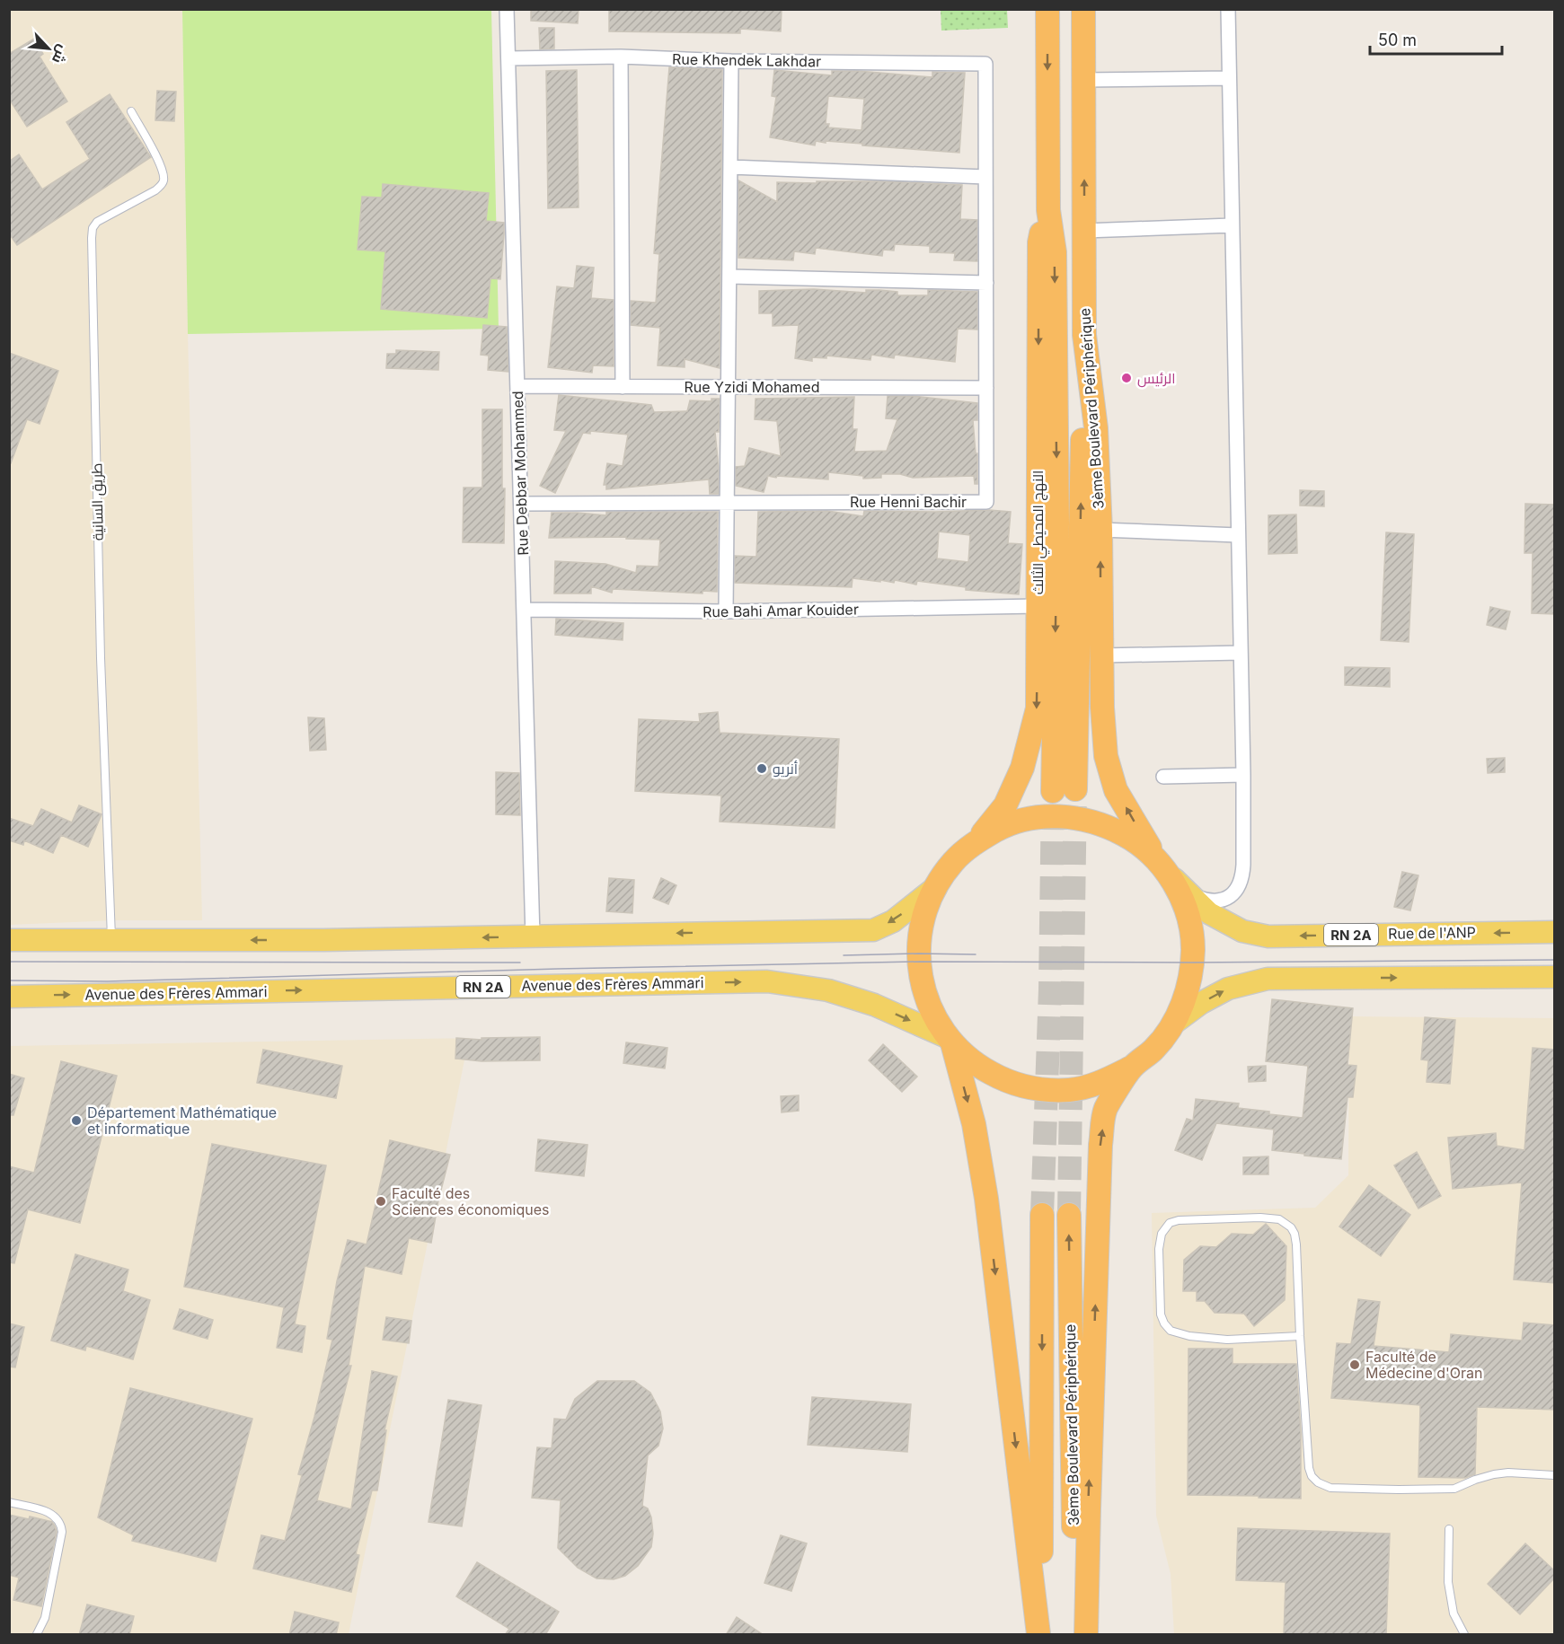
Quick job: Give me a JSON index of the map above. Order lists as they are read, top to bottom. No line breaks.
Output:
{"streets":{"highway":["3ème Boulevard Périphérique","النهج المحيطي الثالث"],"main road":["Rue de l'ANP","RN 2A","Avenue des Frères Ammari"],"street":["Rue Khendek Lakhdar","Rue Yzidi Mohamed","Rue Debbar Mohammed","Rue Henni Bachir","Rue Bahi Amar Kouider"],"lane":["طريق السانية"]},"crossings":[["Rue Khendek Lakhdar","Rue Debbar Mohammed"],["Rue Khendek Lakhdar","Rue Henni Bachir"],["Rue Yzidi Mohamed","Rue Debbar Mohammed"],["Rue Yzidi Mohamed","Rue Henni Bachir"],["3ème Boulevard Périphérique","النهج المحيطي الثالث"],["3ème Boulevard Périphérique","Rue de l'ANP"],["Rue Debbar Mohammed","Rue Henni Bachir"],["Rue Debbar Mohammed","Rue Bahi Amar Kouider"],["النهج المحيطي الثالث","Rue Bahi Amar Kouider"]],"one_way":["النهج المحيطي الثالث"],"places":["الرئيس","أنريو","Département Mathématique et informatique","Faculté des Sciences économiques","Faculté de Médecine d'Oran"],"scale_bar":"50 m","north":"bottom right"}
